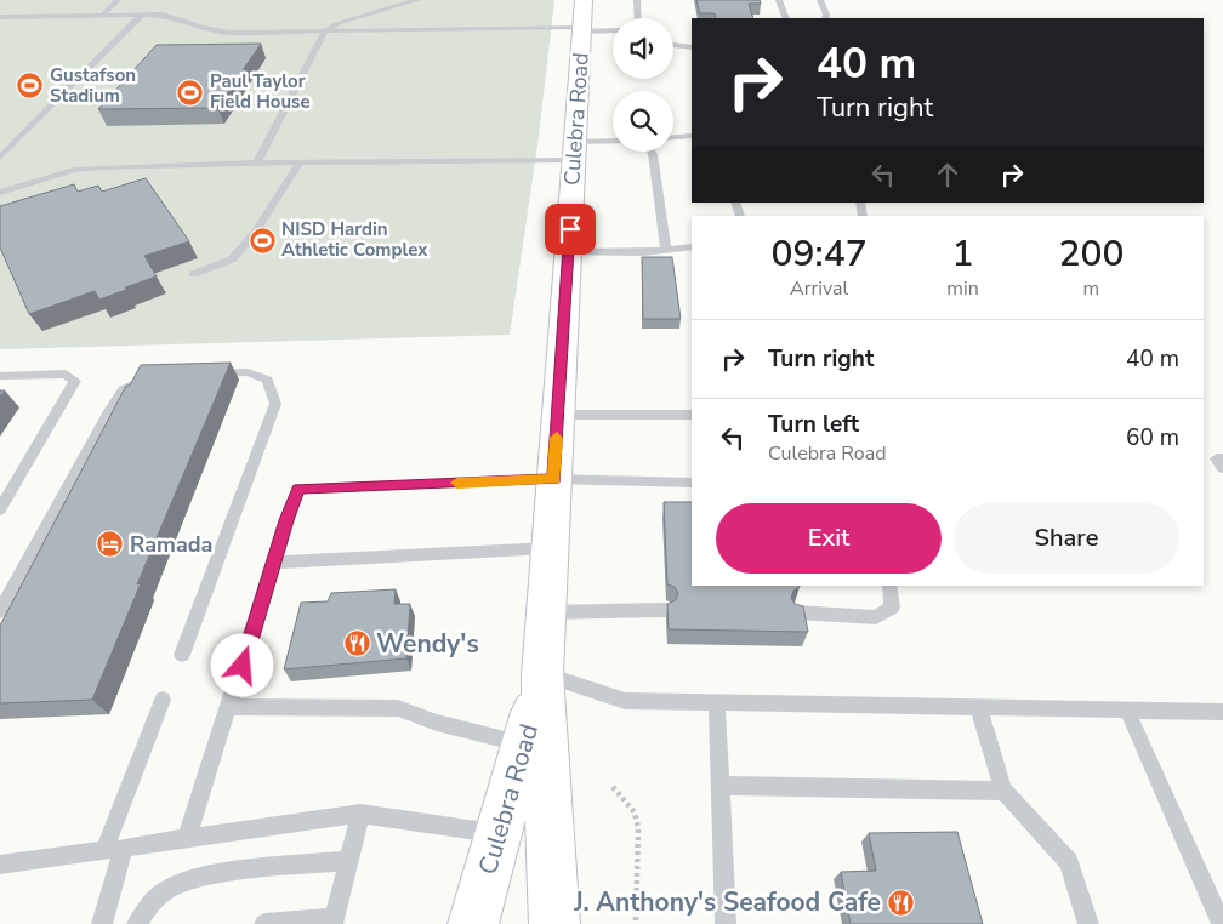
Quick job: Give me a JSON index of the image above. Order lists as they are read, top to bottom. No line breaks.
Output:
{"streets":{"main road":["Culebra Road"]},"places":{"sports":["Gustafson Stadium","Paul Taylor Field House","NISD Hardin Athletic Complex"],"hotel":["Ramada"],"restaurant":["Wendy's","J. Anthony's Seafood Cafe"]},"page":{"turn":["40 m","Turn right"],"eta":["09:47","Arrival","1","min","200","m"],"list":[{"name":"Turn right","value":"40 m"},{"name":"Turn left","note":"Culebra Road","value":"60 m"}],"buttons":["Exit","Share"]}}
